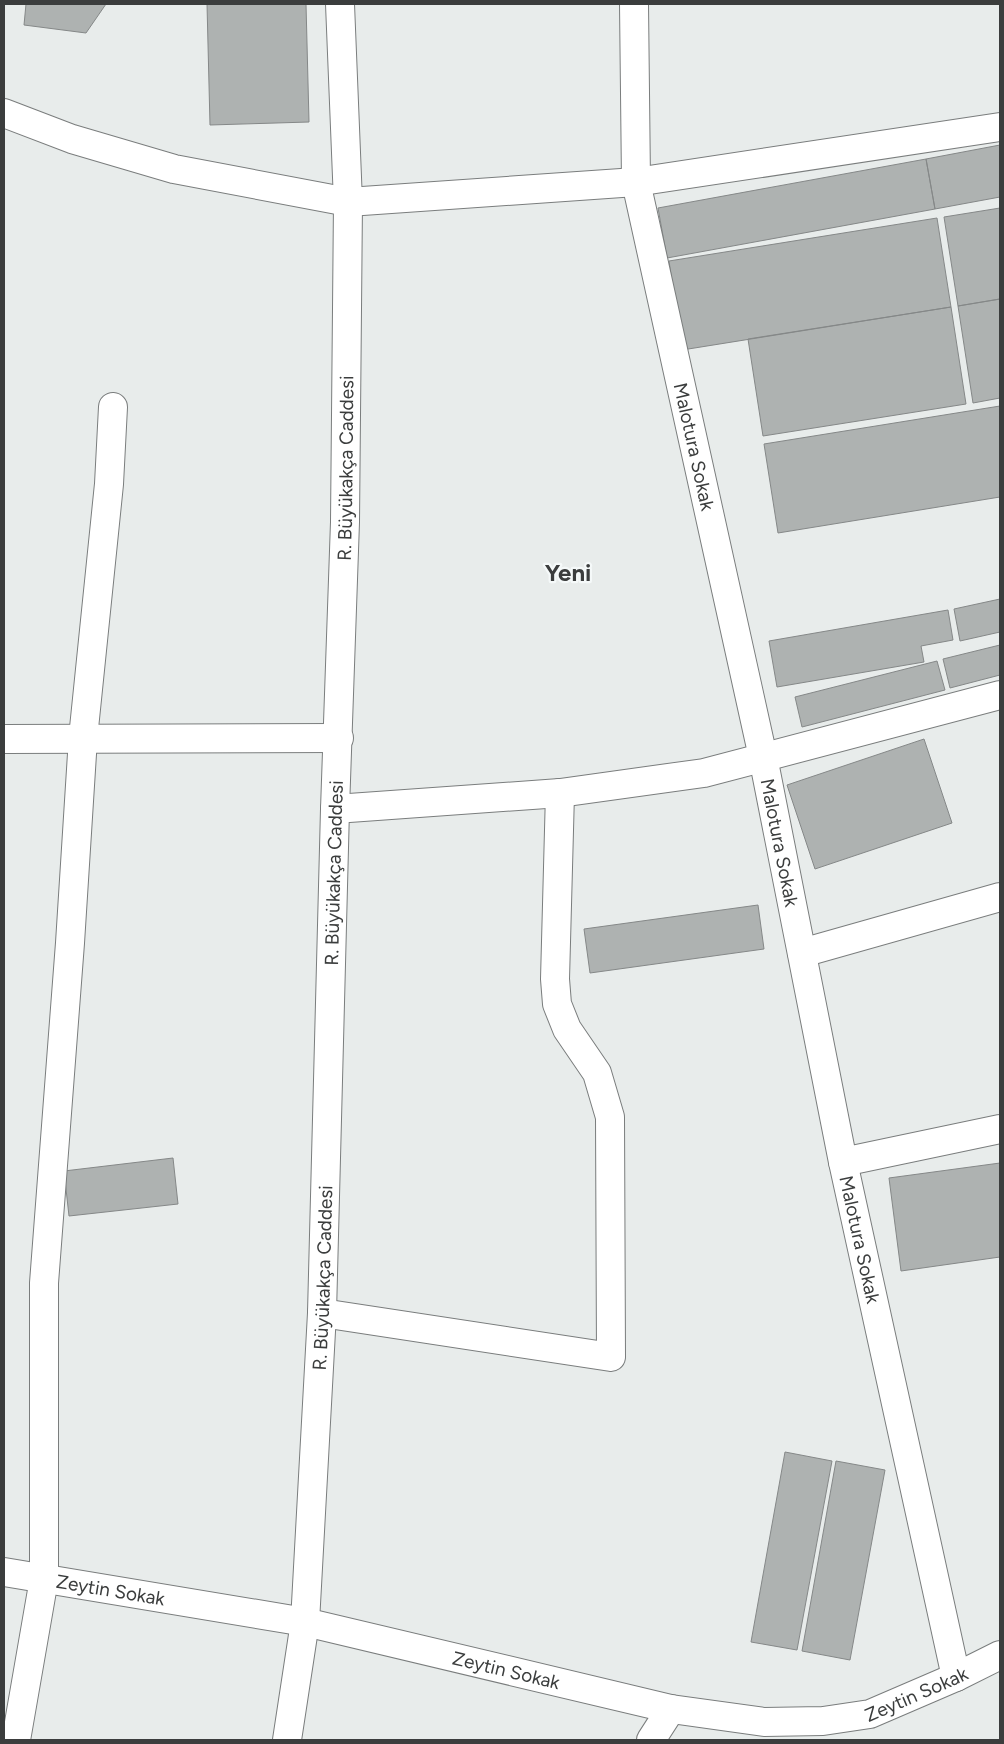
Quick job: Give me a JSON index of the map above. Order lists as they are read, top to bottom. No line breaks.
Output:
{"streets":{"street":["Malotura Sokak","R. Büyükakça Caddesi","Zeytin Sokak"]},"crossings":[["Malotura Sokak","Zeytin Sokak"],["R. Büyükakça Caddesi","Zeytin Sokak"]],"districts":["Yeni"]}
